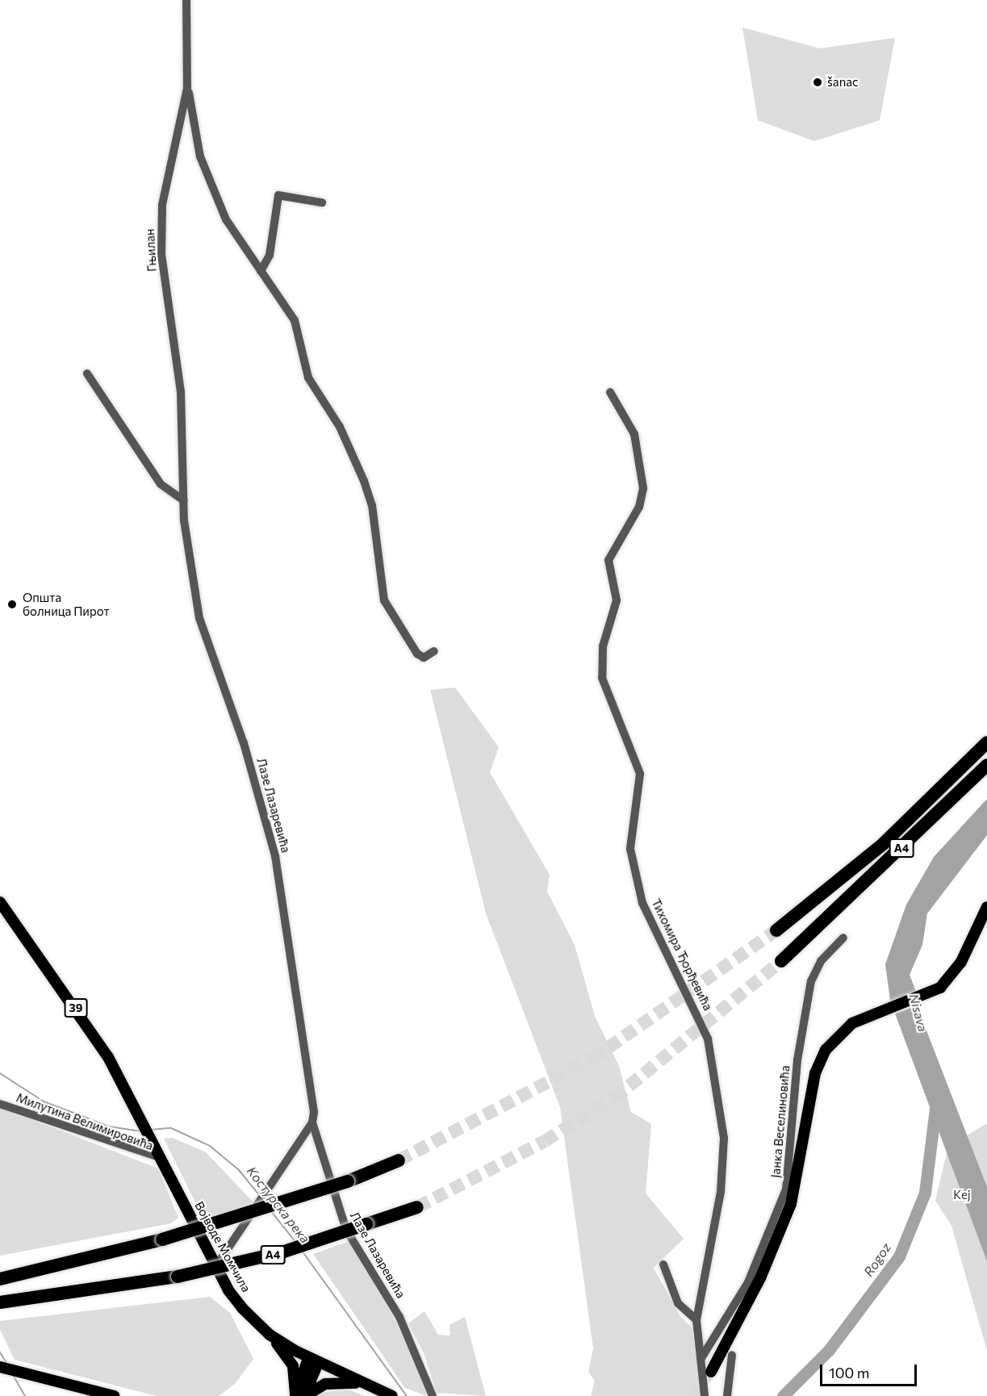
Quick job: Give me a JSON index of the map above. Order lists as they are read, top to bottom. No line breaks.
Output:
{"streets":{"highway":["A4"],"main road":["39","Војводе Момчила"],"street":["Гњилан","Лазе Лазаревића","Тихомира Ђорђевића","Милутина Велимировића","Јанка Веселиновића"]},"crossings":[["Гњилан","Лазе Лазаревића"],["Тихомира Ђорђевића","Јанка Веселиновића"],["39","Војводе Момчила"],["Милутина Велимировића","Војводе Момчила"]],"water":["Nisava","Костурска река","Rogoz"],"parks":["Кеј"],"places":["šanac","Општа болница Пирот"],"scale_bar":"100 m"}
